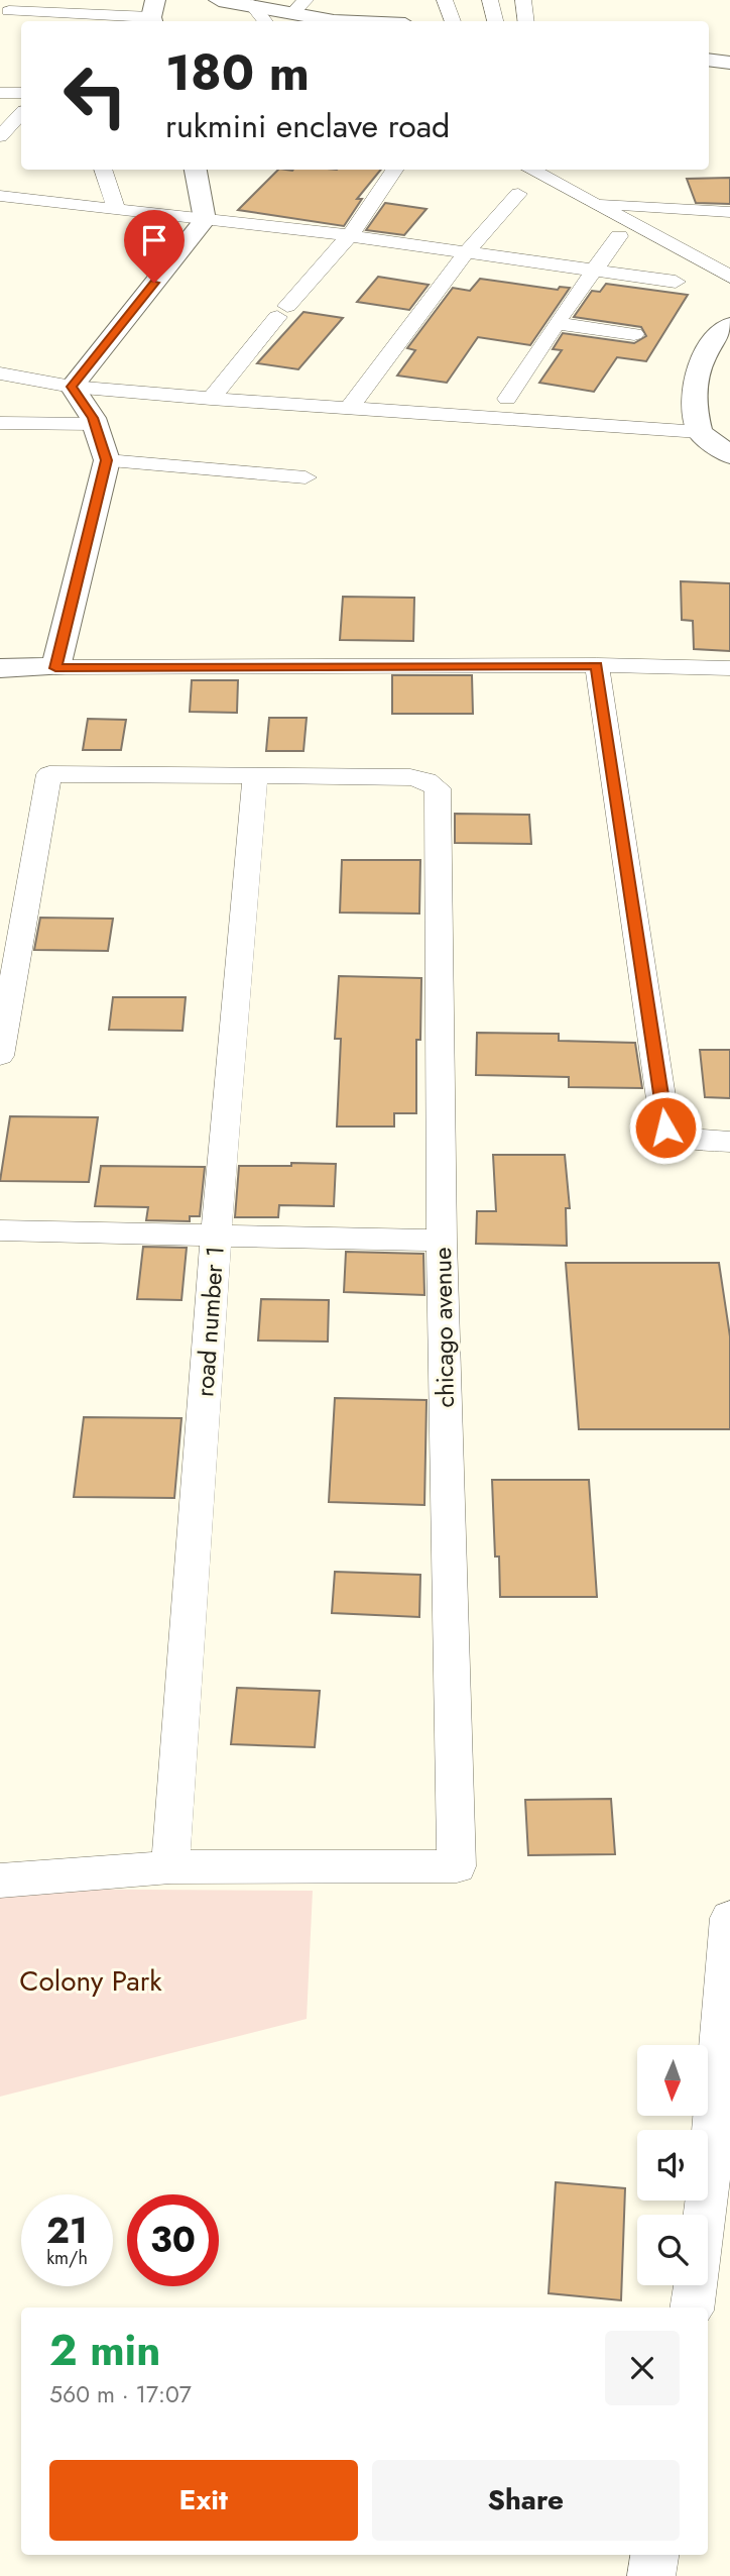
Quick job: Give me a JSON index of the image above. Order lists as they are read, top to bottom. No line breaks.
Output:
{"streets":{"street":["road number 1","chicago avenue"]},"crossings":[["road number 1","chicago avenue"]],"parks":["Colony Park"],"north":"bottom","page":{"turn":["180 m","rukmini enclave road"],"speed":"21 km/h","limit":"30","heading":["2 min","560 m · 17:07"],"buttons":["Exit","Share"]}}
